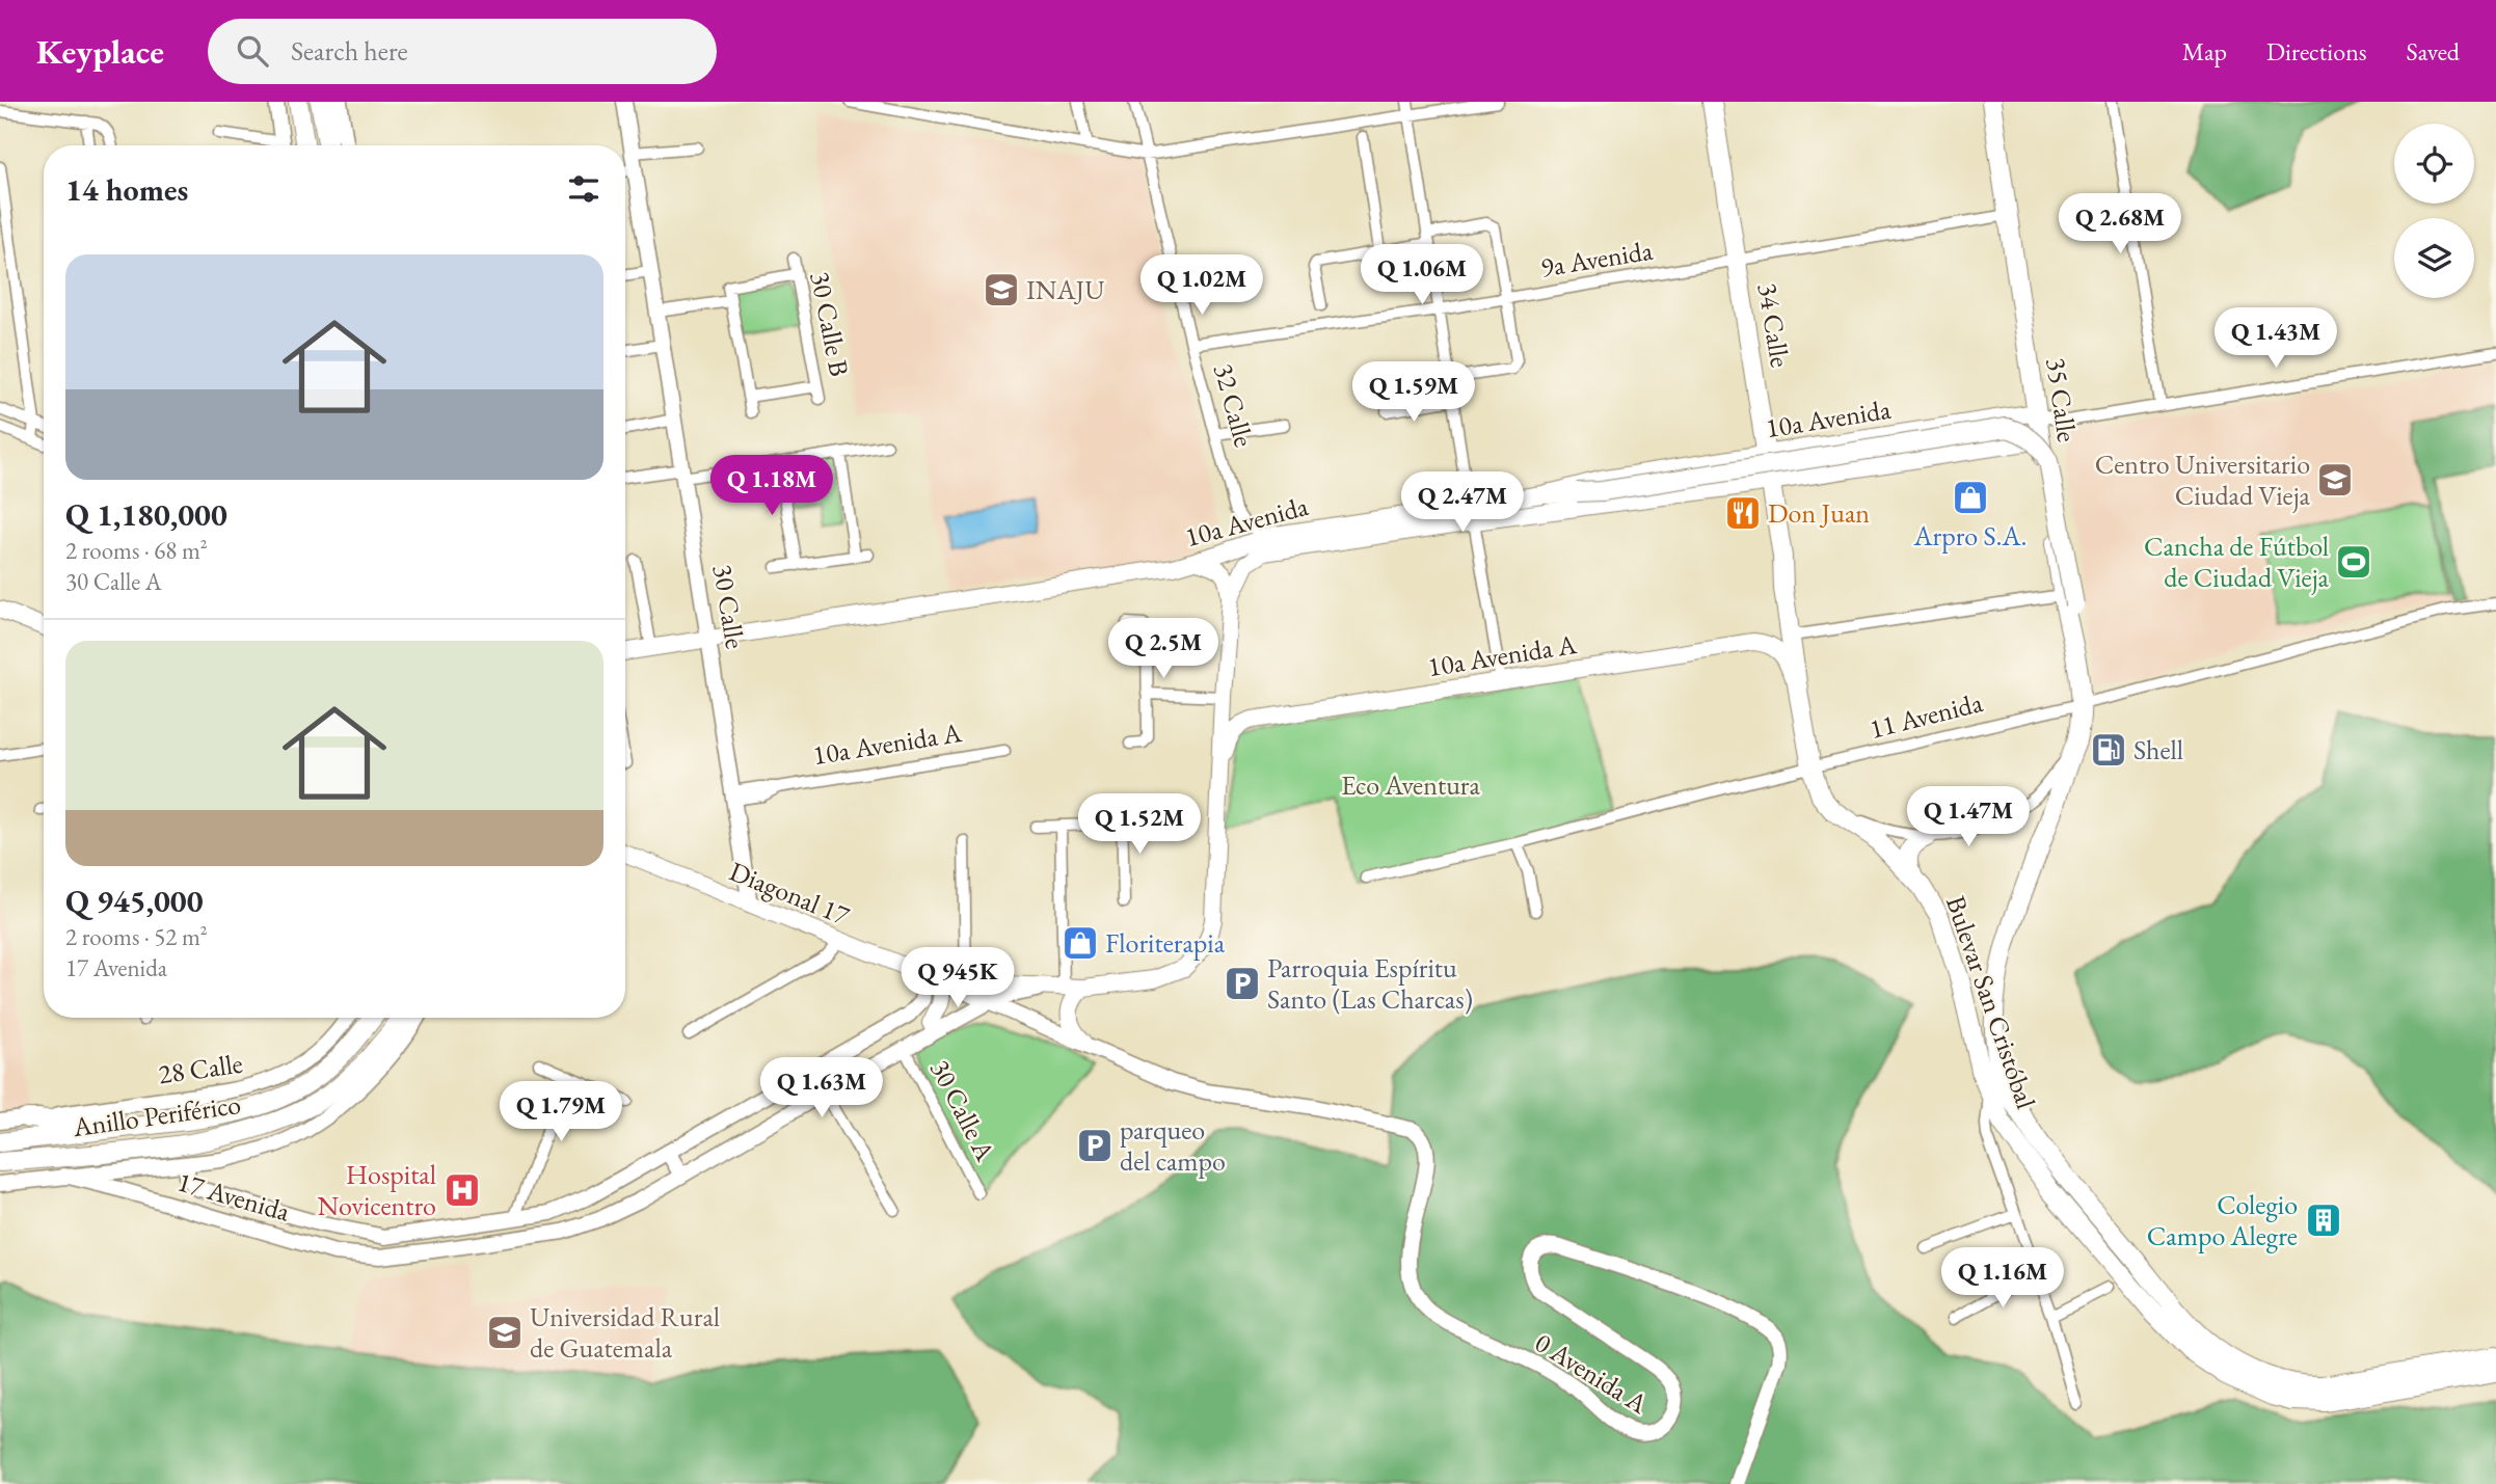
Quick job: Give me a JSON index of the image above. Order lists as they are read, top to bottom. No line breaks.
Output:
{"streets":{"main road":["34 Calle","35 Calle","10a Avenida","10a Avenida A","Diagonal 17","Bulevar San Cristóbal","Anillo Periférico","17 Avenida"],"street":["9a Avenida","30 Calle B","32 Calle","30 Calle","11 Avenida","28 Calle","30 Calle A","0 Avenida A"]},"crossings":[["9a Avenida","34 Calle"],["9a Avenida","35 Calle"],["9a Avenida","32 Calle"],["34 Calle","10a Avenida"],["34 Calle","10a Avenida A"],["34 Calle","11 Avenida"],["34 Calle","Bulevar San Cristóbal"],["35 Calle","10a Avenida"],["32 Calle","10a Avenida"],["10a Avenida","30 Calle"],["30 Calle","10a Avenida A"],["30 Calle","Diagonal 17"],["10a Avenida A","17 Avenida"],["11 Avenida","Bulevar San Cristóbal"],["Diagonal 17","17 Avenida"],["Diagonal 17","0 Avenida A"],["30 Calle A","17 Avenida"],["Anillo Periférico","17 Avenida"],["17 Avenida","0 Avenida A"]],"parks":["Eco Aventura"],"places":{"school or university":["INAJU","Centro Universitario Ciudad Vieja","Universidad Rural de Guatemala"],"shop":["Arpro S.A.","Floriterapia"],"restaurant":["Don Juan"],"sports":["Cancha de Fútbol de Ciudad Vieja"],"fuel station":["Shell"],"parking":["Parroquia Espíritu Santo (Las Charcas)","parqueo del campo"],"hospital":["Hospital Novicentro"],"building":["Colegio Campo Alegre"]},"page":{"header":"Keyplace","search":"Search here","nav":["Map","Directions","Saved"],"heading":"14 homes","price":["Q 2.68M","Q 1.06M","Q 1.02M","Q 1.43M","Q 1.59M","Q 1.18M","Q 2.47M","Q 2.5M","Q 1.47M","Q 1.52M","Q 945K","Q 1.63M","Q 1.79M","Q 1.16M"],"list":[{"name":"Q 1,180,000","note":"2 rooms · 68 m² · 30 Calle A"},{"name":"Q 945,000","note":"2 rooms · 52 m² · 17 Avenida"}]}}
